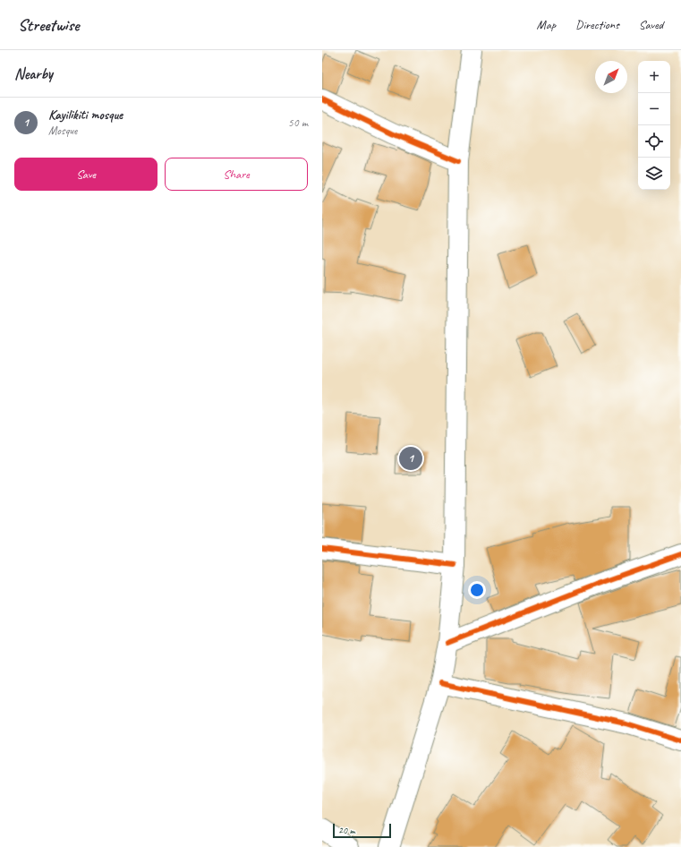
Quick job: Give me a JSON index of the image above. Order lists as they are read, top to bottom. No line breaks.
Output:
{"scale_bar":"20 m","north":"top right","page":{"header":"Streetwise","nav":["Map","Directions","Saved"],"heading":"Nearby","map_buttons":["+","−"],"list":[{"mark":"1","name":"Kayilikiti mosque","note":"Mosque","value":"50 m"}],"buttons":["Save","Share"],"pins":"1","scale":"20 m"}}
